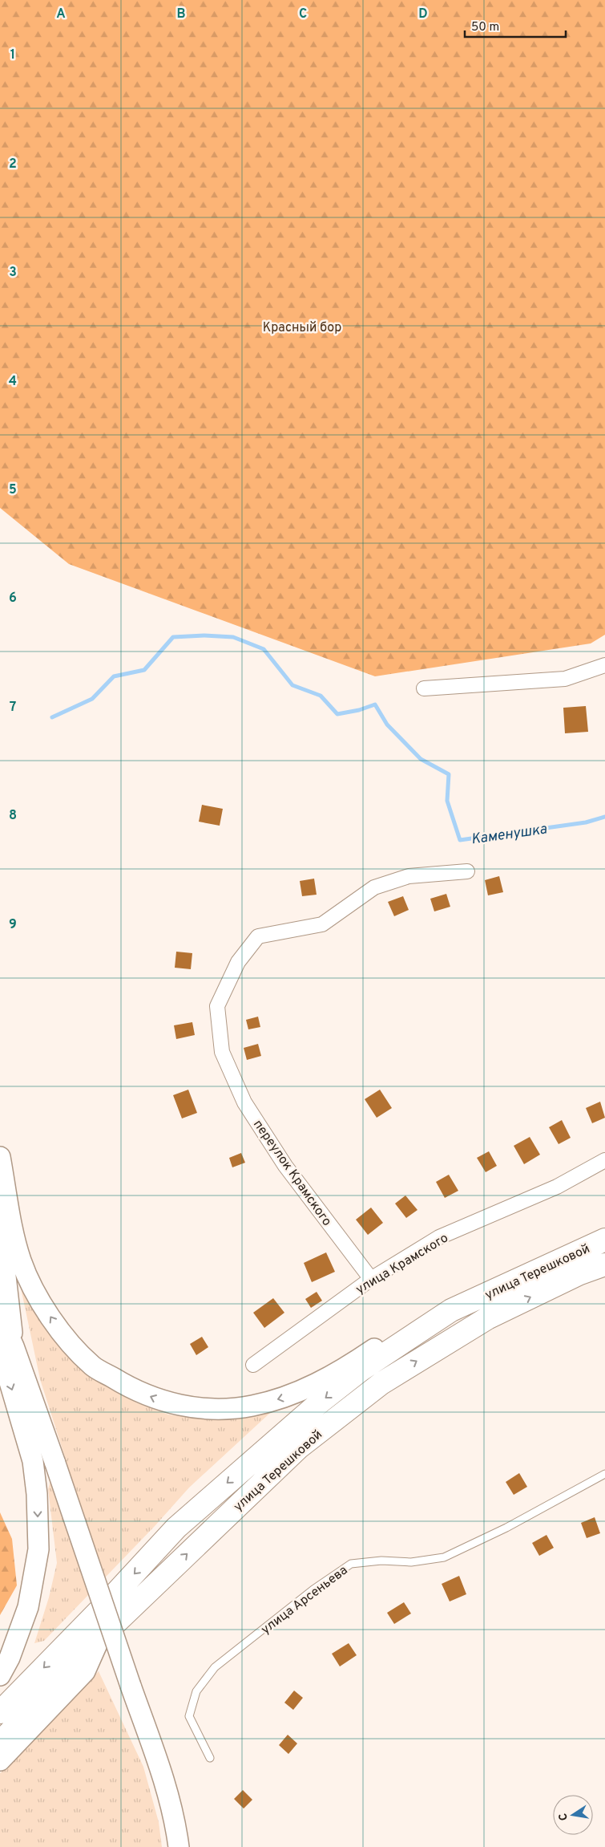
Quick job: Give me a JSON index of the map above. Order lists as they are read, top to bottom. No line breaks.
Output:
{"streets":{"main road":["улица Терешковой"],"street":["переулок Крамского","улица Крамского"],"lane":["улица Арсеньева"]},"crossings":[["переулок Крамского","улица Крамского"]],"water":["Каменушка"],"parks":["Красный бор"],"scale_bar":"50 m","north":"left","grid":{"columns":["A","B","C","D"],"rows":["1","2","3","4","5","6","7","8","9"]}}
